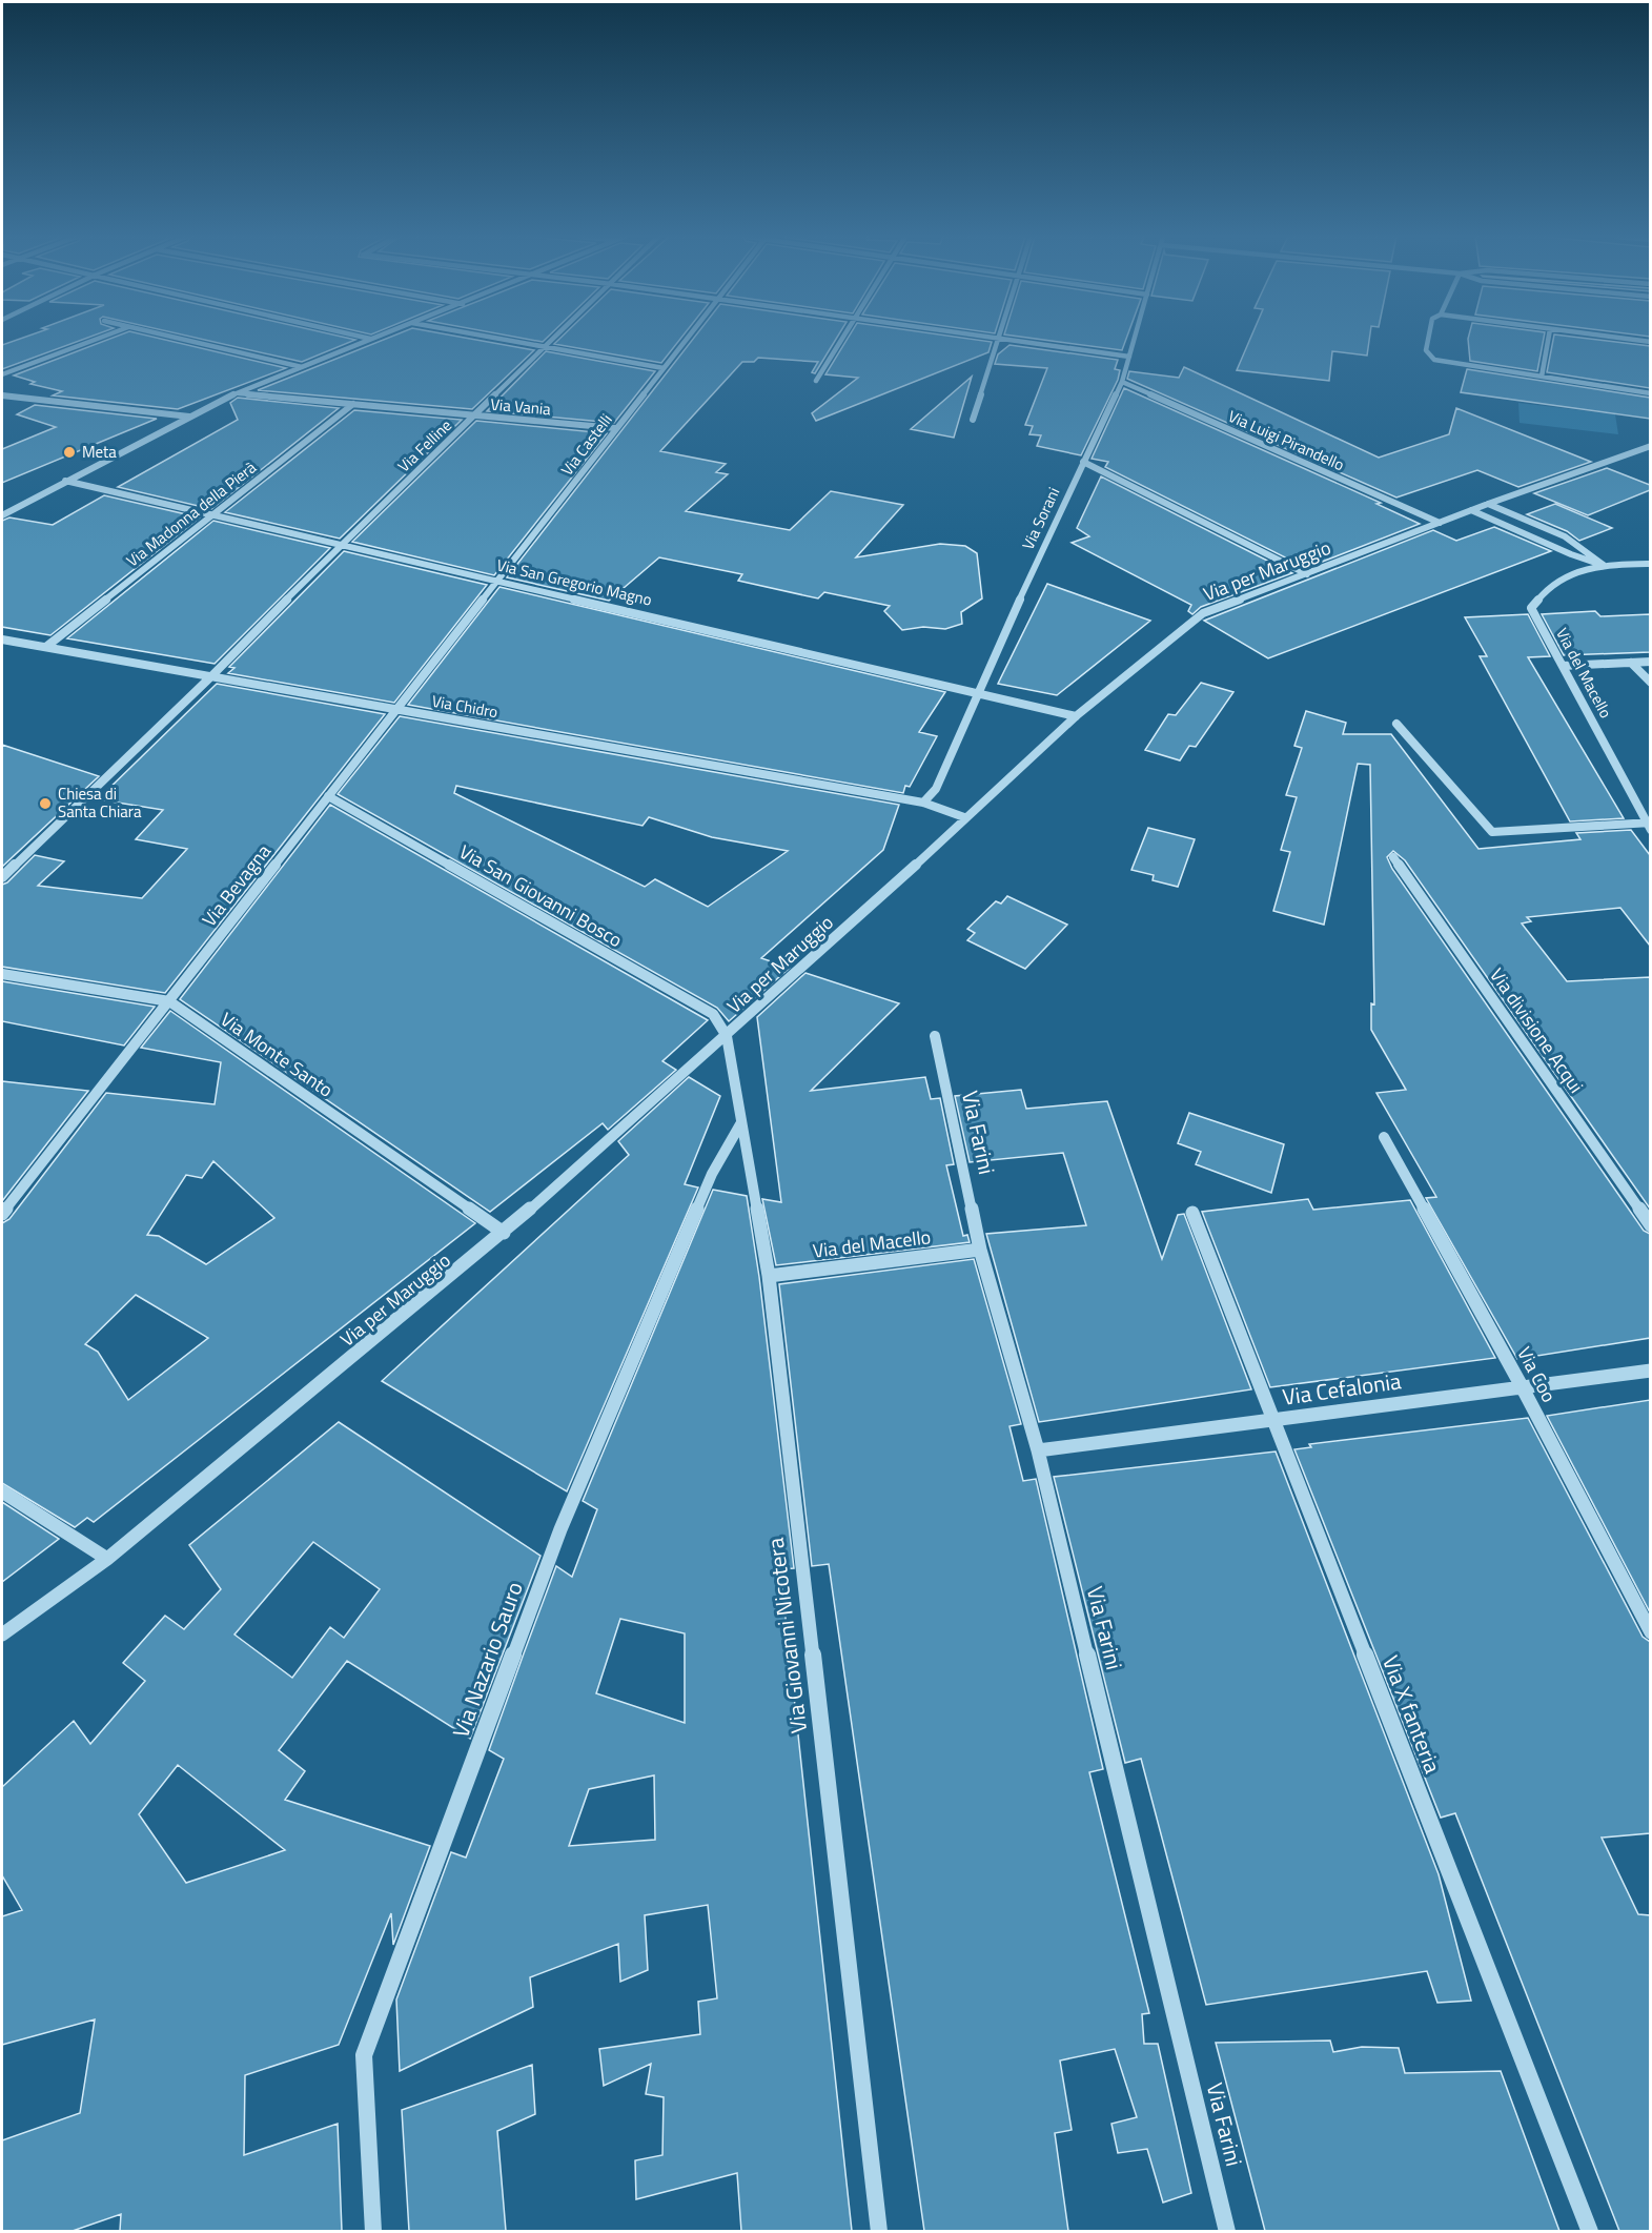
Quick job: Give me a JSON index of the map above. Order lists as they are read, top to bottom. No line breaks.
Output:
{"streets":{"street":["Via Vania","Via Luigi Pirandello","Via Castelli","Via Felline","Via Madonna della Pierà","Via Sorani","Via per Maruggio","Via San Gregorio Magno","Via del Macello","Via Chidro","Via Bevagna","Via San Giovanni Bosco","Via divisione Acqui","Via Monte Santo","Via Farini","Via Coo","Via Cefalonia","Via Giovanni Nicotera","Via Nazario Sauro","Via X fanteria"]},"crossings":[["Via Vania","Via Castelli"],["Via Vania","Via Felline"],["Via Vania","Via Madonna della Pierà"],["Via Luigi Pirandello","Via Sorani"],["Via Luigi Pirandello","Via per Maruggio"],["Via Castelli","Via San Gregorio Magno"],["Via Castelli","Via Bevagna"],["Via Felline","Via San Gregorio Magno"],["Via Felline","Via Chidro"],["Via Madonna della Pierà","Via San Gregorio Magno"],["Via Madonna della Pierà","Via Chidro"],["Via Sorani","Via San Gregorio Magno"],["Via Sorani","Via Chidro"],["Via per Maruggio","Via San Gregorio Magno"],["Via per Maruggio","Via Chidro"],["Via per Maruggio","Via San Giovanni Bosco"],["Via per Maruggio","Via Monte Santo"],["Via per Maruggio","Via Giovanni Nicotera"],["Via San Gregorio Magno","Via Bevagna"],["Via del Macello","Via Farini"],["Via del Macello","Via Giovanni Nicotera"],["Via Chidro","Via Bevagna"],["Via Bevagna","Via San Giovanni Bosco"],["Via Bevagna","Via Monte Santo"],["Via San Giovanni Bosco","Via Giovanni Nicotera"],["Via Farini","Via Cefalonia"],["Via Coo","Via Cefalonia"],["Via Cefalonia","Via X fanteria"],["Via Giovanni Nicotera","Via Nazario Sauro"]],"places":["Meta","Chiesa di Santa Chiara"]}
